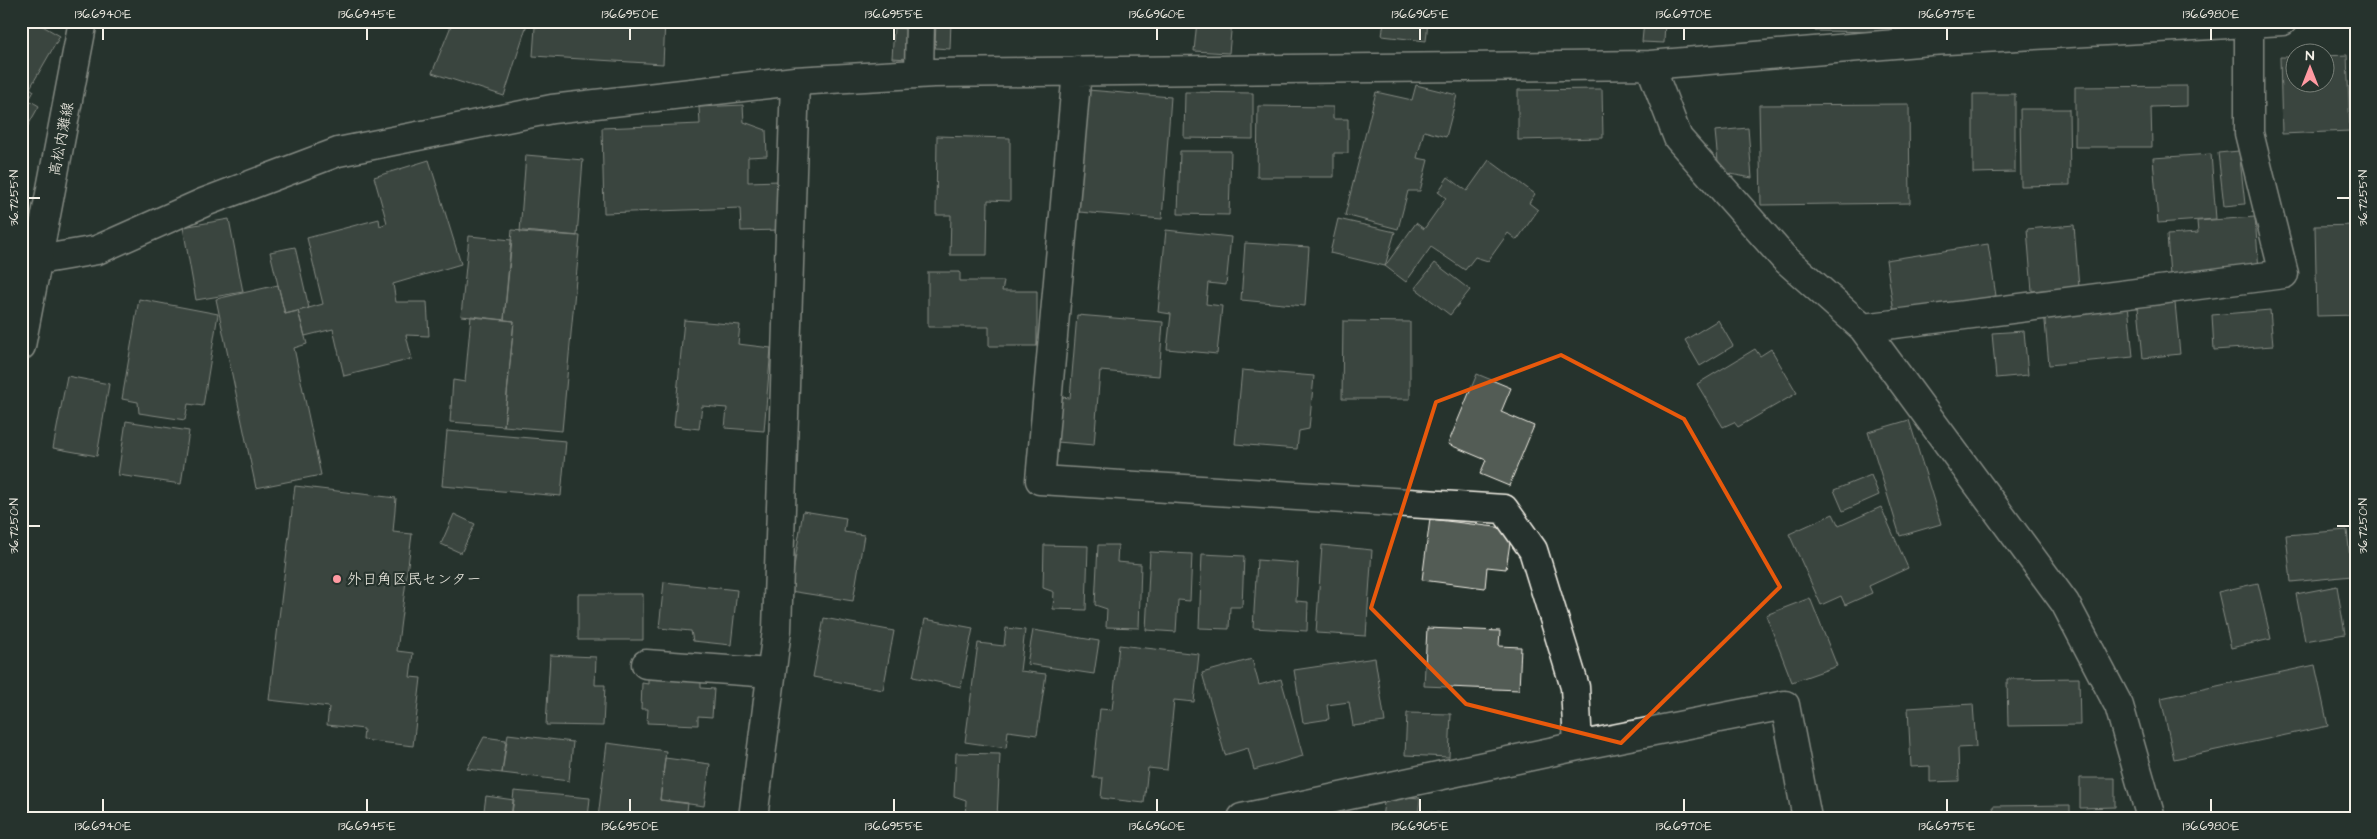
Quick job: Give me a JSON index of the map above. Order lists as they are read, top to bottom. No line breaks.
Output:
{"streets":{"street":["高松内灘線"]},"places":["外日角区民センター"],"north":"top","coordinates":["136.6940°E","136.6945°E","136.6950°E","136.6955°E","136.6960°E","136.6965°E","136.6970°E","136.6975°E","136.6980°E","36.7255°N","36.7250°N"]}
